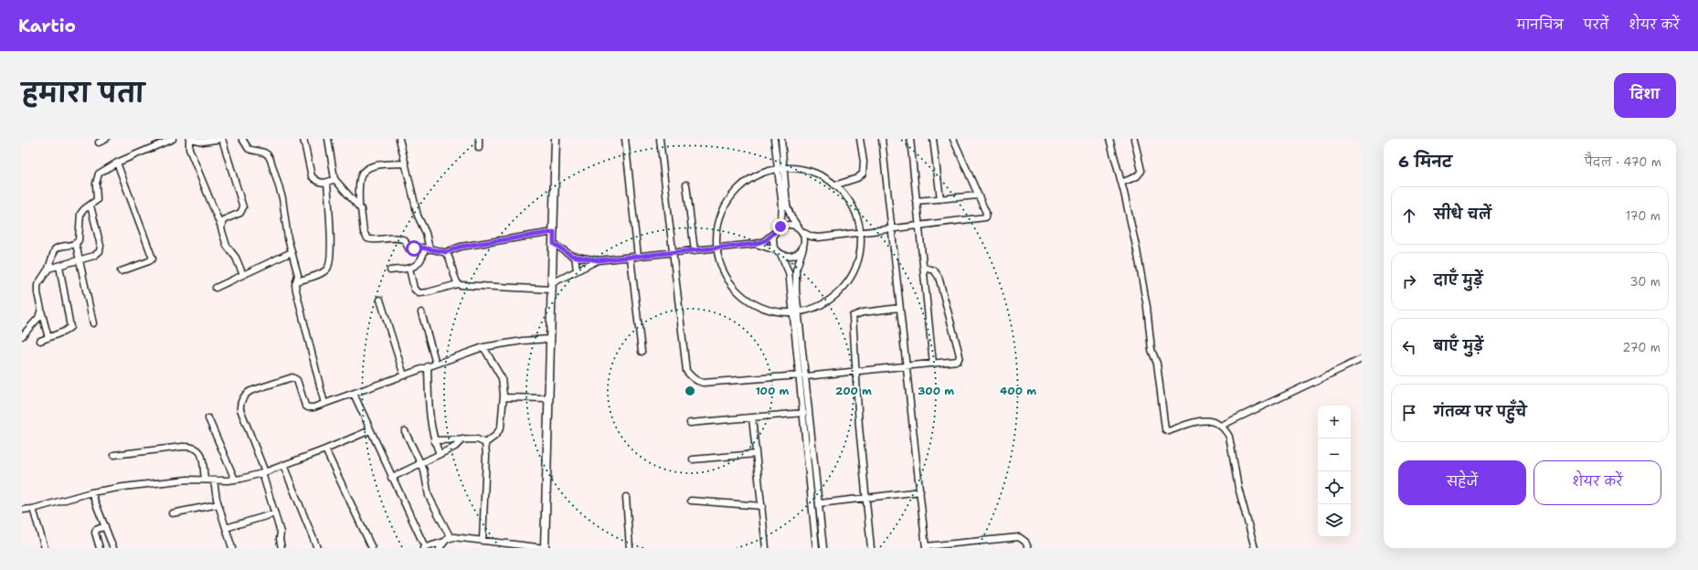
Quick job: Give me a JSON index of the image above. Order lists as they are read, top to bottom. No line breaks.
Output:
{"page":{"header":"Kartio","nav":["मानचित्र","परतें","शेयर करें"],"title":"हमारा पता","buttons":["दिशा",["सहेजें","शेयर करें"]],"heading":["6 मिनट","पैदल · 470 m"],"list":[["सीधे चलें","170 m"],["दाएँ मुड़ें","30 m"],["बाएँ मुड़ें","270 m"],"गंतव्य पर पहुँचे"],"map_buttons":["+","−"]},"rings":["100 m","200 m","300 m","400 m"]}
